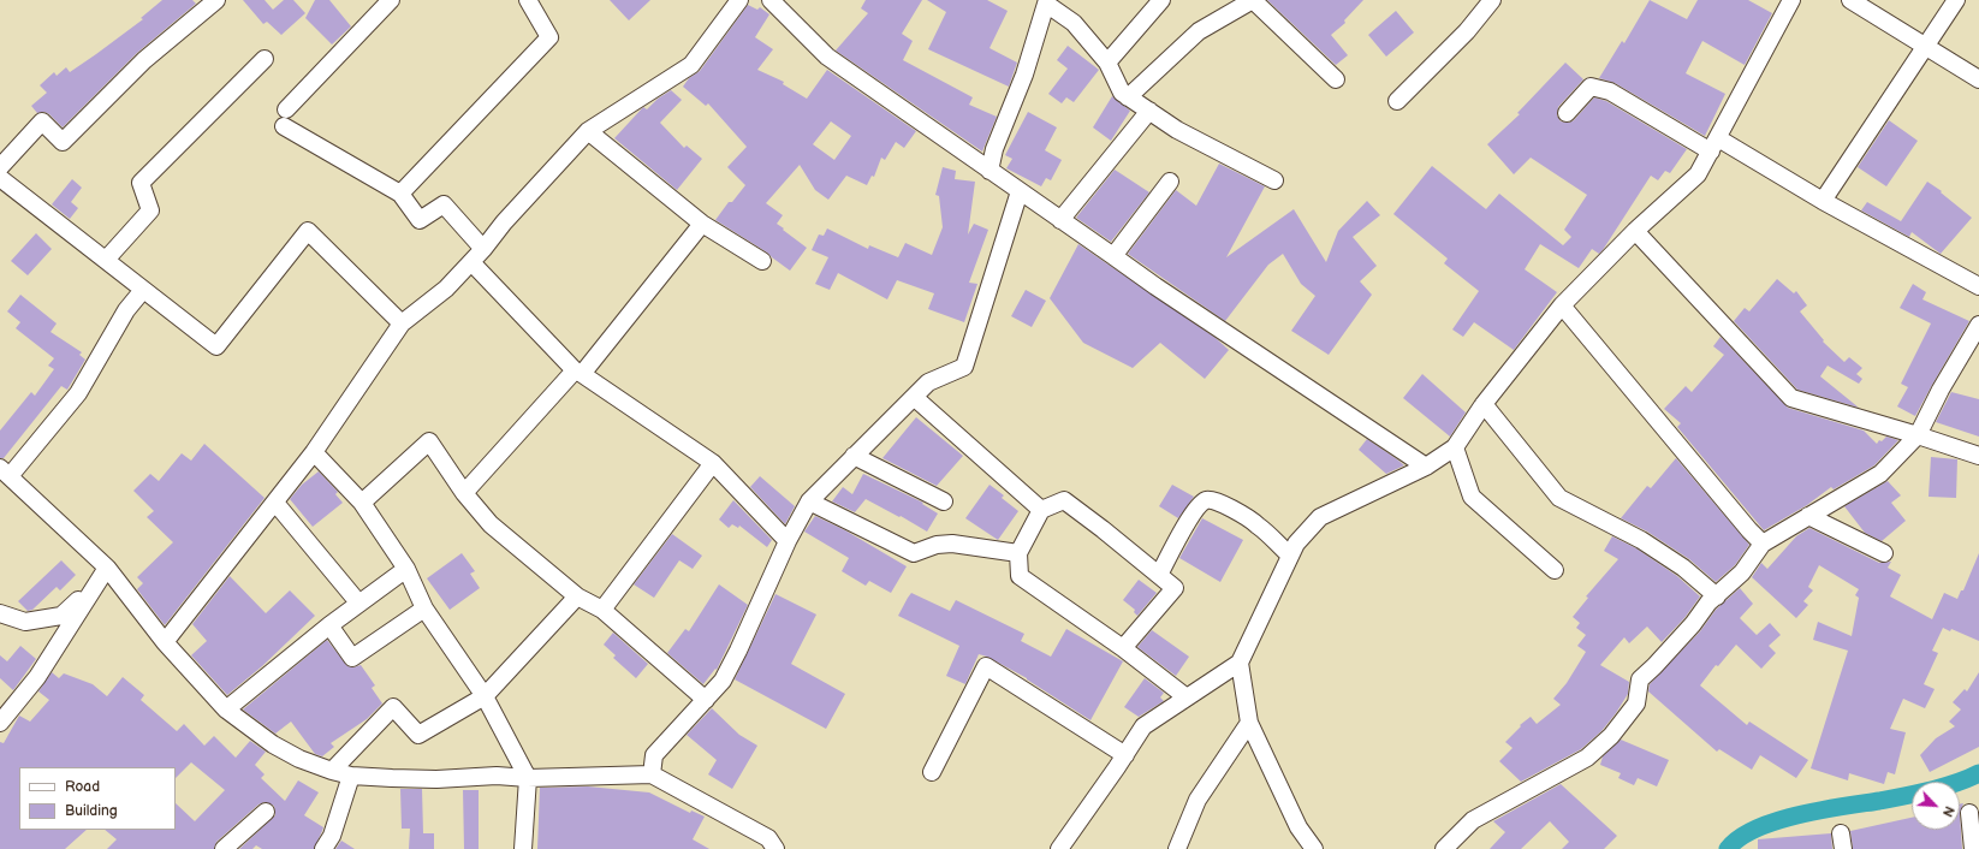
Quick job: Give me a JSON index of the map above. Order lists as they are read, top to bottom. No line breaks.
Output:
{"legend":["Road","Building"],"north":"bottom right"}
